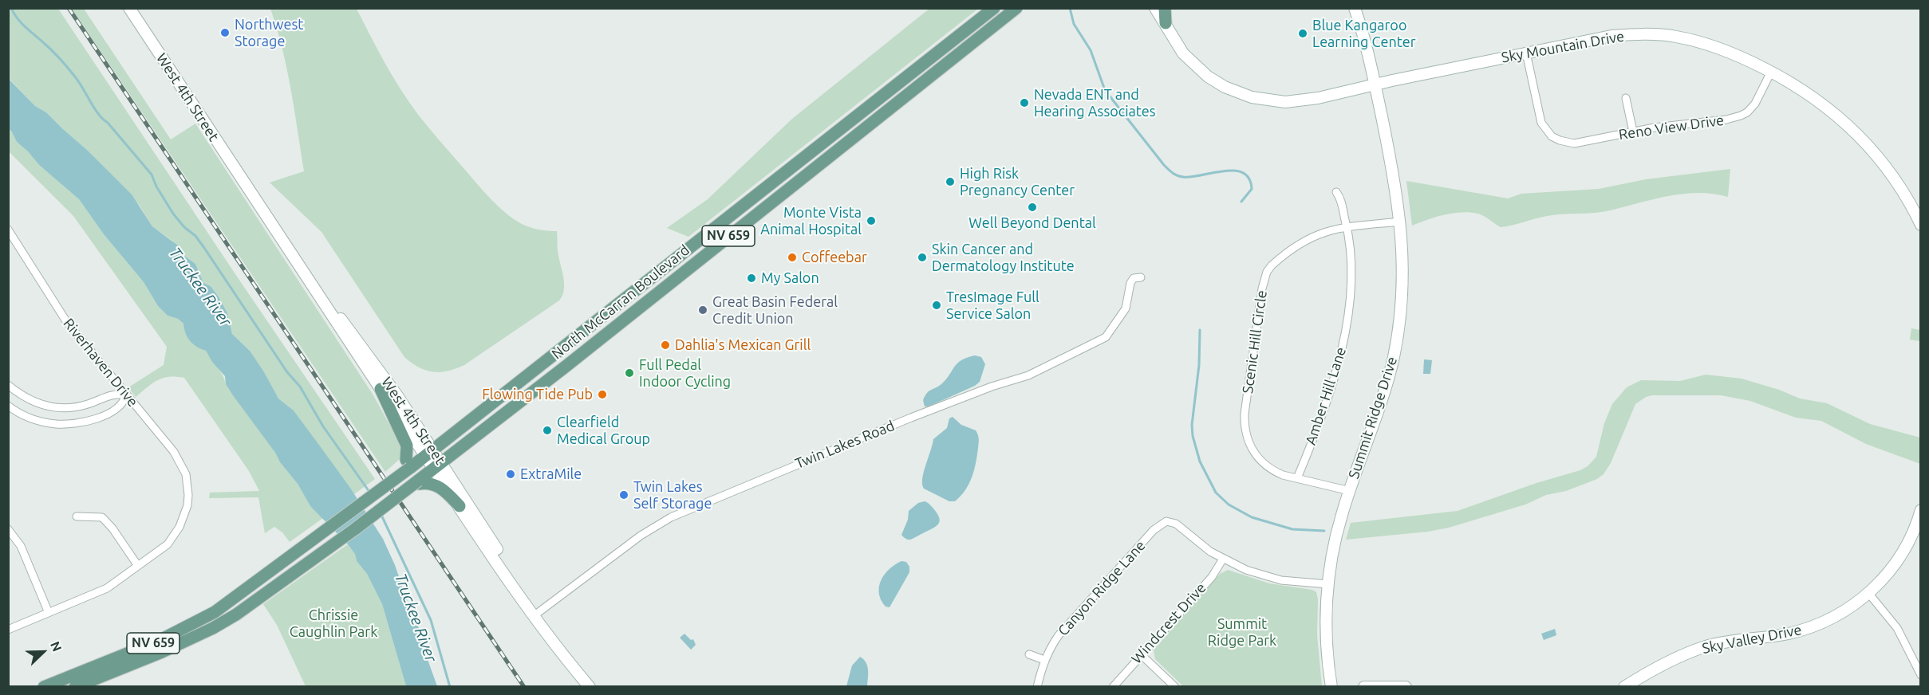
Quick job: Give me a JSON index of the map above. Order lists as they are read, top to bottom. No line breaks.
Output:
{"streets":{"main road":["NV 659","North McCarran Boulevard"],"street":["Sky Mountain Drive","West 4th Street","Reno View Drive","Scenic Hill Circle","Riverhaven Drive","Amber Hill Lane","Summit Ridge Drive","Twin Lakes Road","Canyon Ridge Lane","Windcrest Drive","Sky Valley Drive"]},"crossings":[["Sky Mountain Drive","Reno View Drive"],["Sky Mountain Drive","Summit Ridge Drive"],["West 4th Street","North McCarran Boulevard"],["West 4th Street","Twin Lakes Road"],["Scenic Hill Circle","Amber Hill Lane"],["Scenic Hill Circle","Summit Ridge Drive"],["Canyon Ridge Lane","Windcrest Drive"]],"water":["Truckee River"],"parks":["Chrissie Caughlin Park","Summit Ridge Park"],"places":["Northwest Storage","Blue Kangaroo Learning Center","Nevada ENT and Hearing Associates","High Risk Pregnancy Center","Well Beyond Dental","Monte Vista Animal Hospital","Coffeebar","Skin Cancer and Dermatology Institute","My Salon","TresImage Full Service Salon","Great Basin Federal Credit Union","Dahlia's Mexican Grill","Full Pedal Indoor Cycling","Flowing Tide Pub","Clearfield Medical Group","ExtraMile","Twin Lakes Self Storage"],"north":"top right"}
